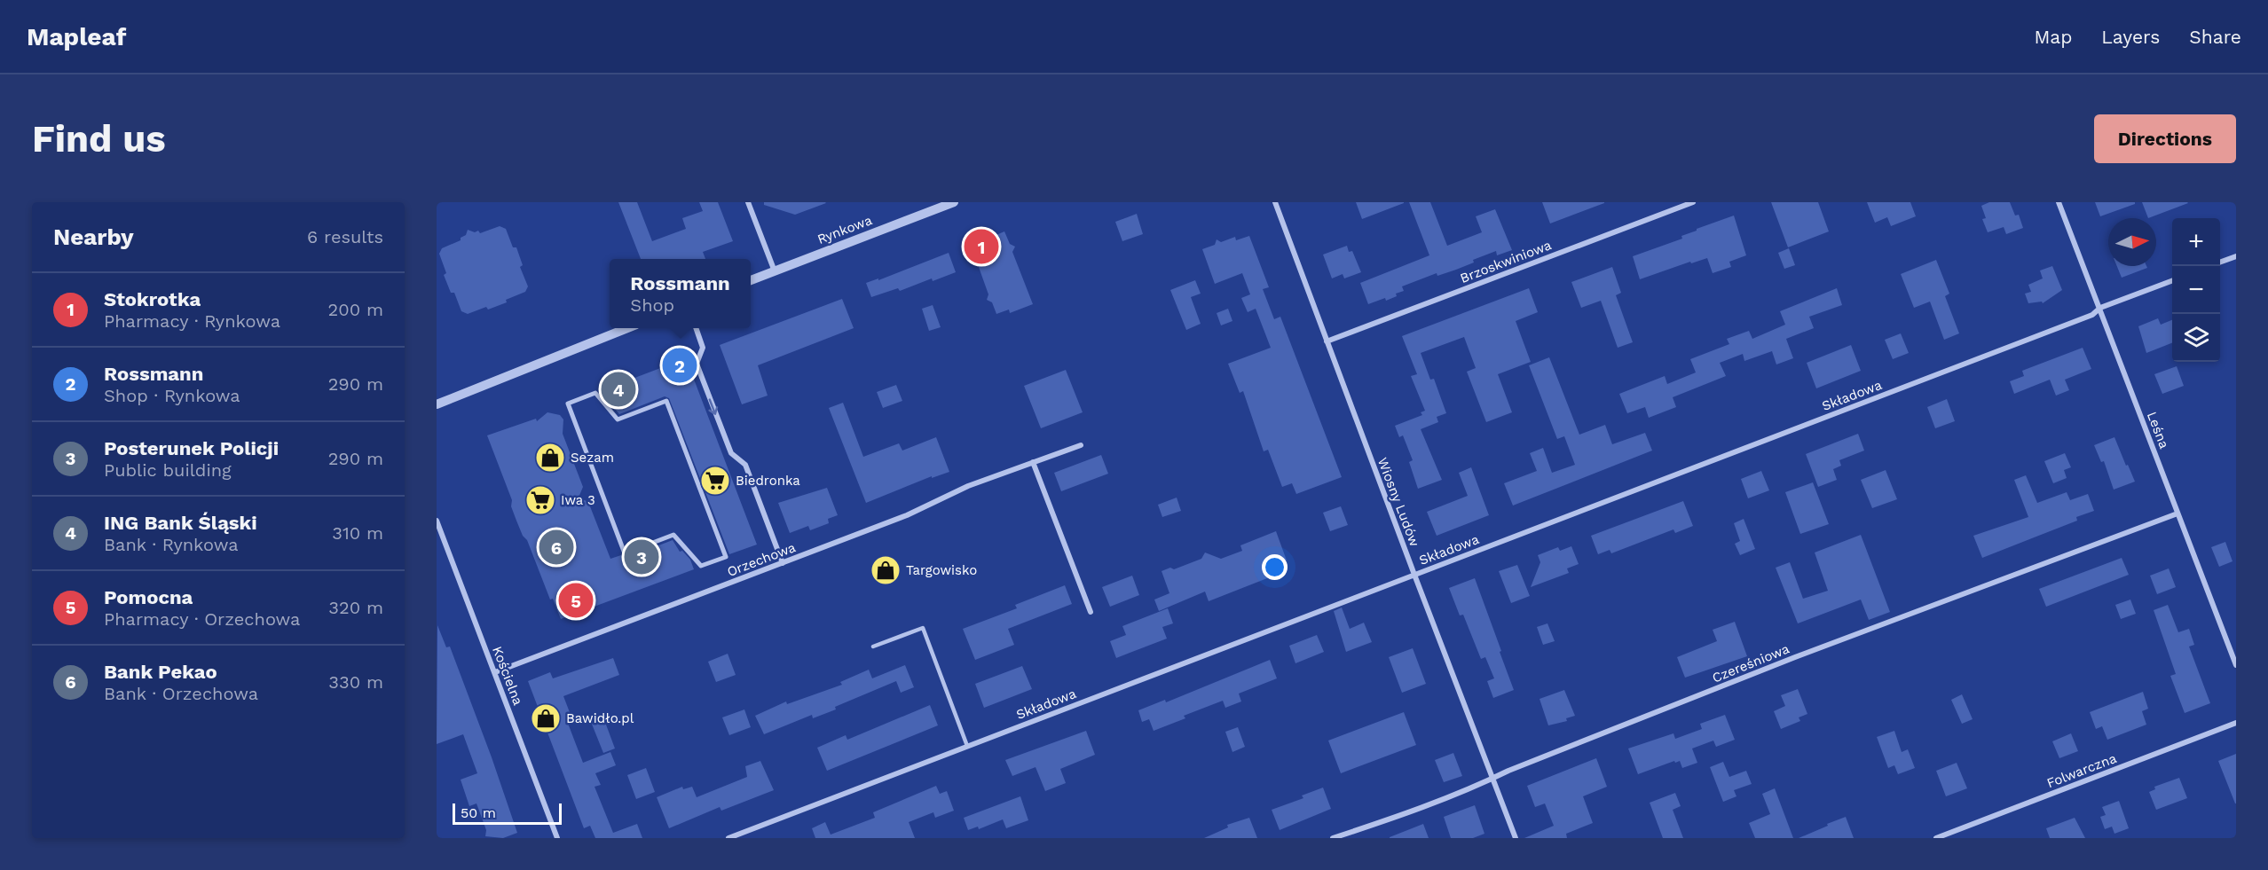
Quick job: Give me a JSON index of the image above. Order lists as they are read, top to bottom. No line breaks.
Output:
{"streets":{"street":["Rynkowa","Brzoskwiniowa","Składowa","Leśna","Wiosny Ludów","Orzechowa","Czereśniowa","Kościelna","Folwarczna"]},"crossings":[["Brzoskwiniowa","Wiosny Ludów"],["Składowa","Leśna"],["Składowa","Wiosny Ludów"],["Leśna","Czereśniowa"],["Wiosny Ludów","Czereśniowa"],["Orzechowa","Kościelna"]],"places":{"shop":["Sezam","Targowisko","Bawidło.pl"],"supermarket":["Biedronka","Iwa 3"]},"scale_bar":"50 m","north":"right","page":{"header":"Mapleaf","nav":["Map","Layers","Share"],"buttons":"Directions","title":"Find us","heading":["Nearby","6 results"],"map_buttons":["+","−"],"pins":["1","2","4","6","3","5"],"popup":["Rossmann","Shop"],"list":[{"mark":"1","name":"Stokrotka","note":"Pharmacy · Rynkowa","value":"200 m"},{"mark":"2","name":"Rossmann","note":"Shop · Rynkowa","value":"290 m"},{"mark":"3","name":"Posterunek Policji","note":"Public building","value":"290 m"},{"mark":"4","name":"ING Bank Śląski","note":"Bank · Rynkowa","value":"310 m"},{"mark":"5","name":"Pomocna","note":"Pharmacy · Orzechowa","value":"320 m"},{"mark":"6","name":"Bank Pekao","note":"Bank · Orzechowa","value":"330 m"}],"scale":"50 m"}}
